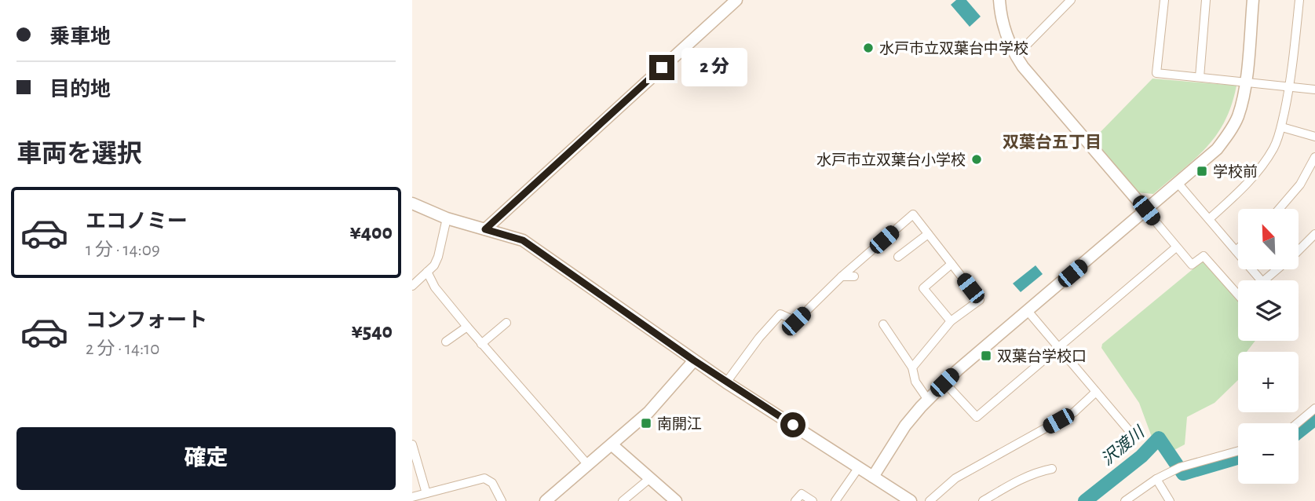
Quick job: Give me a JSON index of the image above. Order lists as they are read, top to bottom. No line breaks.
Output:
{"districts":["双葉台五丁目"],"water":["沢渡川"],"places":{"other":["水戸市立双葉台中学校","水戸市立双葉台小学校"],"transit":["学校前","双葉台学校口","南開江"]},"north":"top left","page":{"banner":["乗車地","目的地"],"bubble":"2 分","heading":"車両を選択","list":[{"name":"エコノミー","note":"1 分 · 14:09","value":"¥400"},{"name":"コンフォート","note":"2 分 · 14:10","value":"¥540"}],"map_buttons":["+","−"],"buttons":"確定"}}
